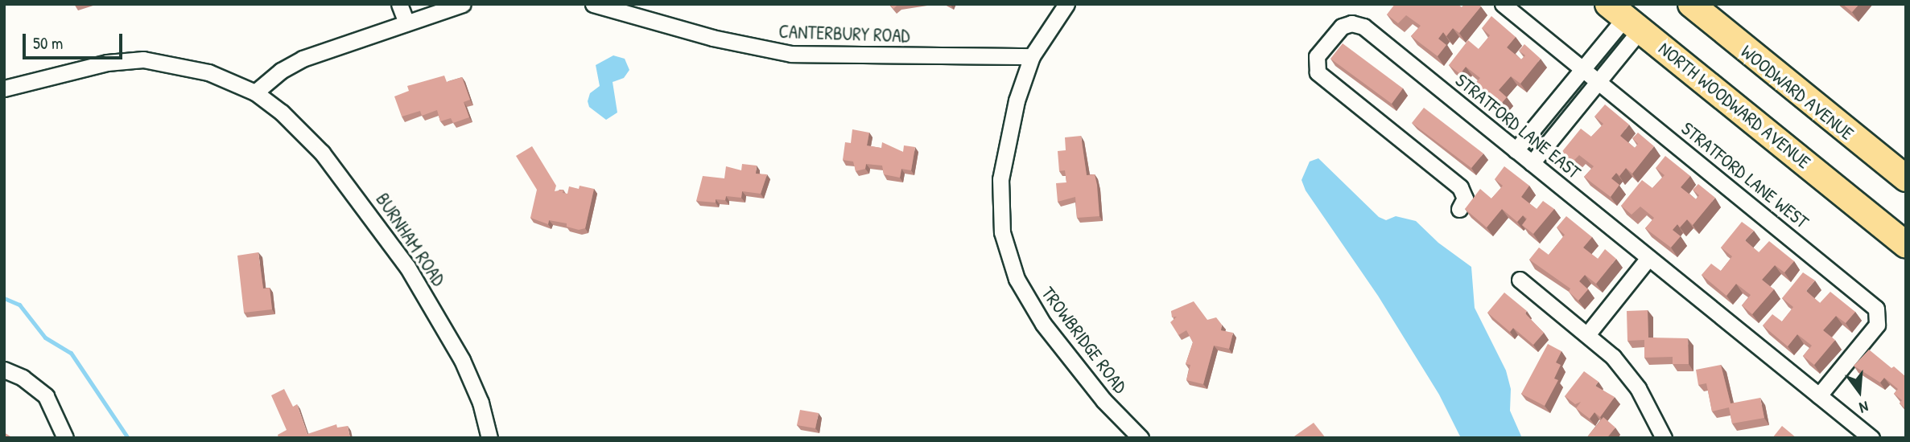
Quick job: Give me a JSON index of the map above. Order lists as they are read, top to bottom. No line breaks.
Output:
{"streets":{"main road":["WOODWARD AVENUE","NORTH WOODWARD AVENUE"],"street":["CANTERBURY ROAD","STRATFORD LANE EAST","STRATFORD LANE WEST","BURNHAM ROAD","TROWBRIDGE ROAD"]},"crossings":[["CANTERBURY ROAD","TROWBRIDGE ROAD"],["STRATFORD LANE EAST","STRATFORD LANE WEST"]],"scale_bar":"50 m","north":"bottom"}
